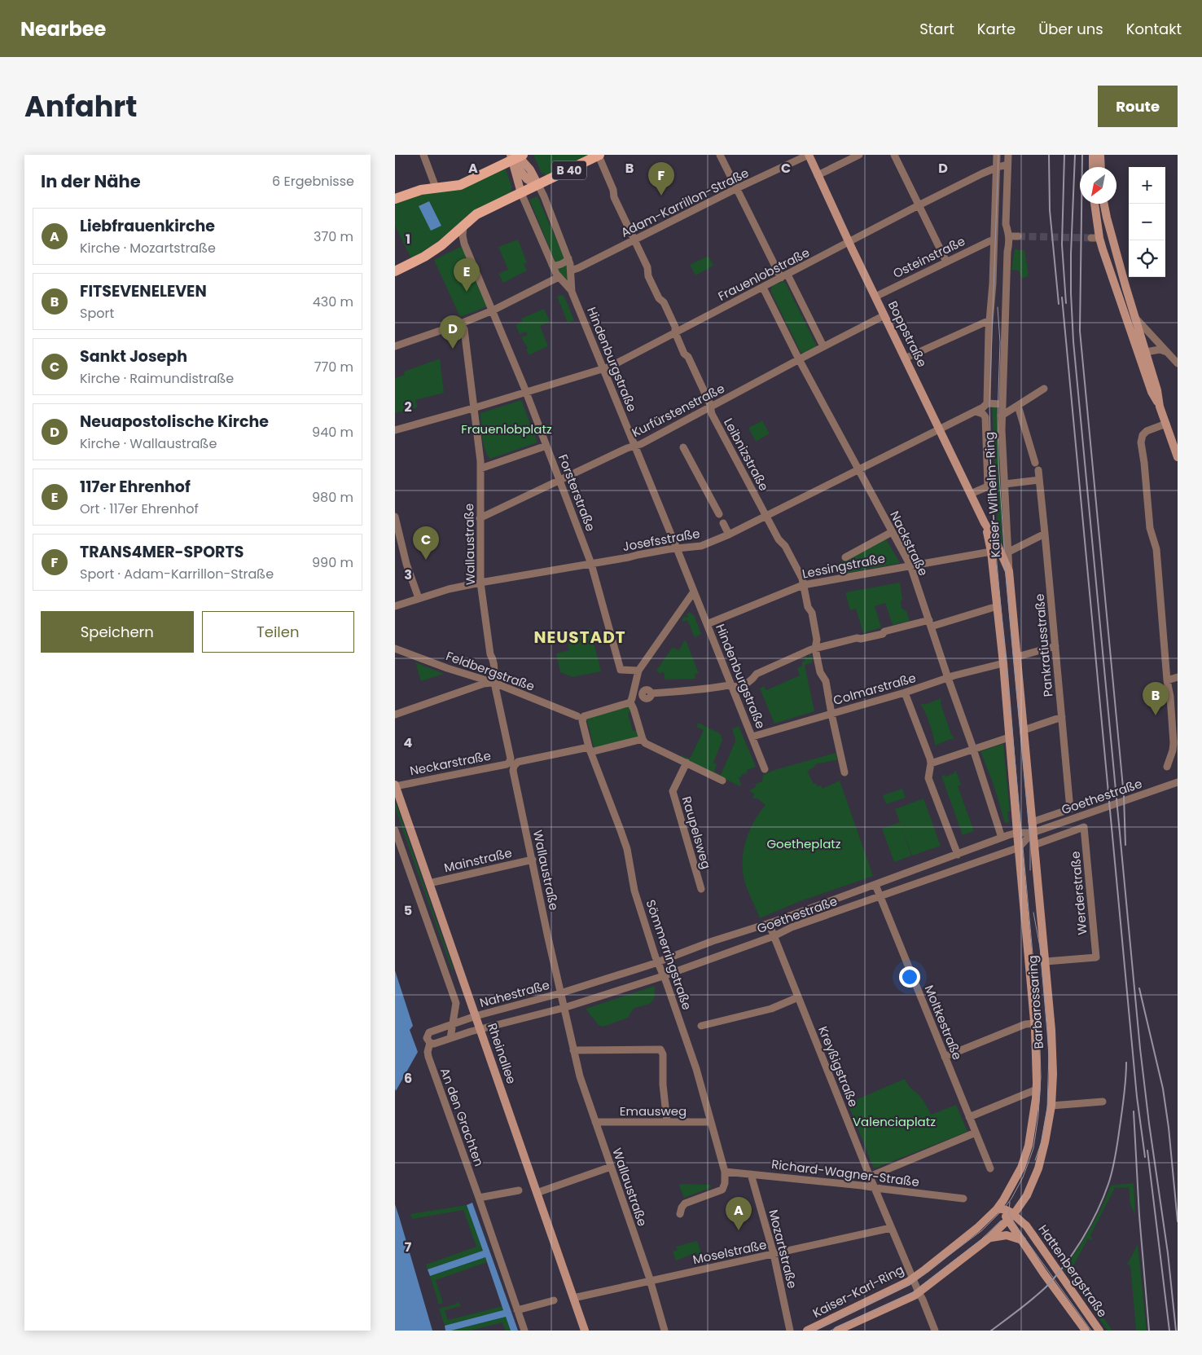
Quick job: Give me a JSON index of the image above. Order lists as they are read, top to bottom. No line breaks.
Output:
{"streets":{"main road":["B 40"],"street":["Adam-Karrillon-Straße","Osteinstraße","Frauenlobstraße","Boppstraße","Hindenburgstraße","Kurfürstenstraße","Leibnizstraße","Forsterstraße","Kaiser-Wilhelm-Ring","Josefsstraße","Nackstraße","Wallaustraße","Lessingstraße","Pankratiusstraße","Feldbergstraße","Colmarstraße","Neckarstraße","Goethestraße","Raupelsweg","Mainstraße","Werderstraße","Sömmerringstraße","Nahestraße","Barbarossaring","Moltkestraße","Rheinallee","Kreyßigstraße","Emausweg","An den Grachten","Richard-Wagner-Straße","Mozartstraße","Moselstraße","Hattenbergstraße","Kaiser-Karl-Ring"]},"crossings":[["B 40","Leibnizstraße"],["B 40","Forsterstraße"],["Adam-Karrillon-Straße","Boppstraße"],["Adam-Karrillon-Straße","Leibnizstraße"],["Osteinstraße","Boppstraße"],["Frauenlobstraße","Boppstraße"],["Frauenlobstraße","Hindenburgstraße"],["Frauenlobstraße","Leibnizstraße"],["Frauenlobstraße","Forsterstraße"],["Frauenlobstraße","Kaiser-Wilhelm-Ring"],["Frauenlobstraße","Nackstraße"],["Boppstraße","Kurfürstenstraße"],["Boppstraße","Kaiser-Wilhelm-Ring"],["Boppstraße","Josefsstraße"],["Boppstraße","Lessingstraße"],["Hindenburgstraße","Kurfürstenstraße"],["Hindenburgstraße","Josefsstraße"],["Hindenburgstraße","Lessingstraße"],["Hindenburgstraße","Colmarstraße"],["Kurfürstenstraße","Leibnizstraße"],["Kurfürstenstraße","Forsterstraße"],["Kurfürstenstraße","Nackstraße"],["Kurfürstenstraße","Wallaustraße"],["Leibnizstraße","Josefsstraße"],["Leibnizstraße","Lessingstraße"],["Leibnizstraße","Colmarstraße"],["Forsterstraße","Josefsstraße"],["Kaiser-Wilhelm-Ring","Josefsstraße"],["Kaiser-Wilhelm-Ring","Lessingstraße"],["Kaiser-Wilhelm-Ring","Colmarstraße"],["Kaiser-Wilhelm-Ring","Goethestraße"],["Kaiser-Wilhelm-Ring","Barbarossaring"],["Josefsstraße","Nackstraße"],["Josefsstraße","Wallaustraße"],["Nackstraße","Lessingstraße"],["Nackstraße","Colmarstraße"],["Nackstraße","Goethestraße"],["Wallaustraße","Feldbergstraße"],["Wallaustraße","Neckarstraße"],["Wallaustraße","Goethestraße"],["Wallaustraße","Mainstraße"],["Wallaustraße","Nahestraße"],["Wallaustraße","Emausweg"],["Wallaustraße","Moselstraße"],["Pankratiusstraße","Goethestraße"],["Neckarstraße","Sömmerringstraße"],["Neckarstraße","Rheinallee"],["Goethestraße","Werderstraße"],["Goethestraße","Sömmerringstraße"],["Goethestraße","Nahestraße"],["Goethestraße","Barbarossaring"],["Goethestraße","Moltkestraße"],["Goethestraße","Kreyßigstraße"],["Mainstraße","Rheinallee"],["Werderstraße","Barbarossaring"],["Sömmerringstraße","Emausweg"],["Sömmerringstraße","Richard-Wagner-Straße"],["Nahestraße","Rheinallee"],["Nahestraße","An den Grachten"],["Barbarossaring","Kaiser-Karl-Ring"],["Rheinallee","An den Grachten"],["Rheinallee","Moselstraße"],["Kreyßigstraße","Richard-Wagner-Straße"],["Kreyßigstraße","Moselstraße"],["Kreyßigstraße","Kaiser-Karl-Ring"],["Richard-Wagner-Straße","Mozartstraße"],["Mozartstraße","Moselstraße"],["Hattenbergstraße","Kaiser-Karl-Ring"]],"districts":["NEUSTADT"],"parks":["Frauenlobplatz","Goetheplatz","Valenciaplatz"],"north":"bottom left","page":{"header":"Nearbee","nav":["Start","Karte","Über uns","Kontakt"],"title":"Anfahrt","buttons":["Route",["Speichern","Teilen"]],"heading":["In der Nähe","6 Ergebnisse"],"pins":["F","E","D","C","B","A"],"map_buttons":["+","−"],"list":[{"mark":"A","name":"Liebfrauenkirche","note":"Kirche · Mozartstraße","value":"370 m"},{"mark":"B","name":"FITSEVENELEVEN","note":"Sport","value":"430 m"},{"mark":"C","name":"Sankt Joseph","note":"Kirche · Raimundistraße","value":"770 m"},{"mark":"D","name":"Neuapostolische Kirche","note":"Kirche · Wallaustraße","value":"940 m"},{"mark":"E","name":"117er Ehrenhof","note":"Ort · 117er Ehrenhof","value":"980 m"},{"mark":"F","name":"TRANS4MER-SPORTS","note":"Sport · Adam-Karrillon-Straße","value":"990 m"}]},"grid":{"columns":["A","B","C","D"],"rows":["1","2","3","4","5","6","7"]}}
